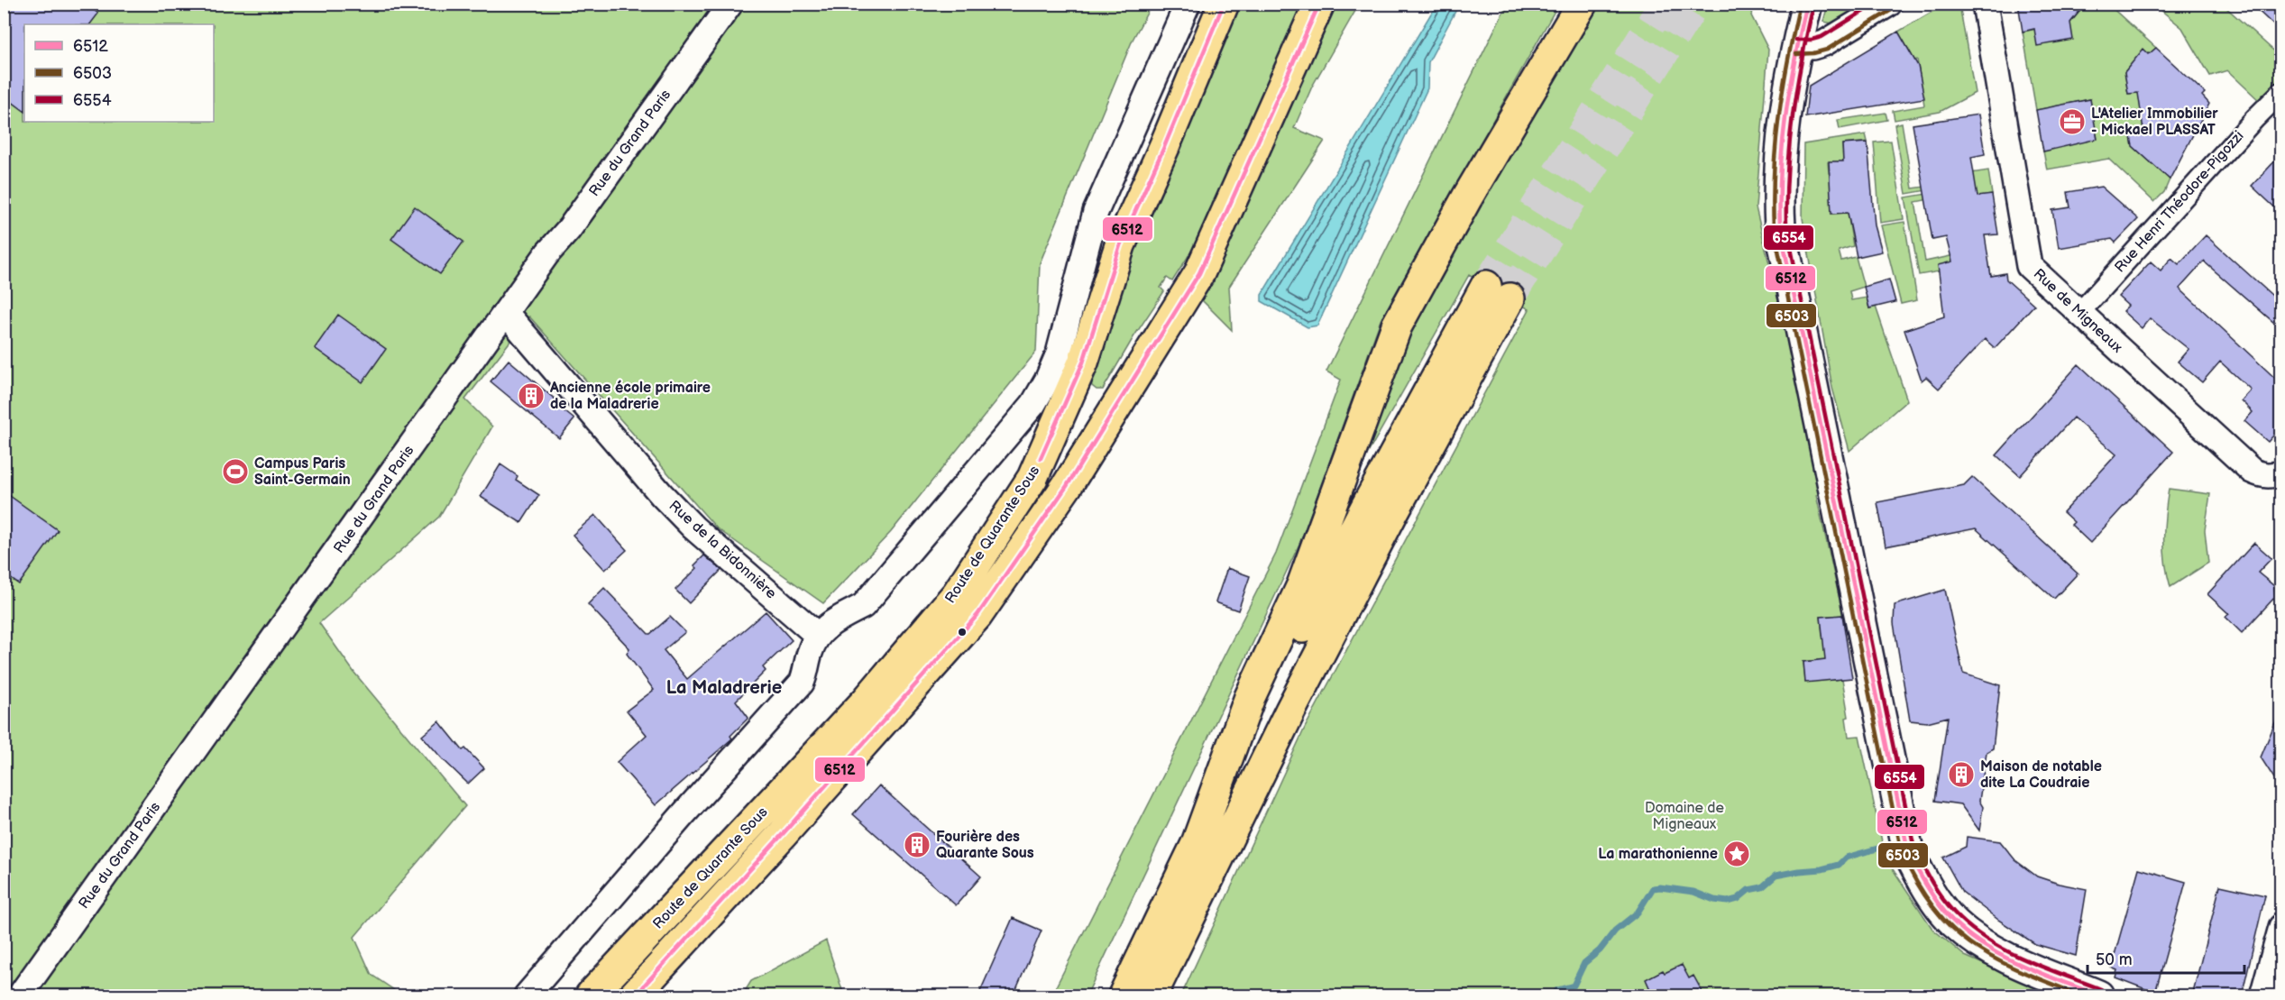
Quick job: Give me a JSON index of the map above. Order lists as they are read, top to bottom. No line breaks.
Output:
{"streets":{"main road":["Route de Quarante Sous"],"street":["Rue du Grand Paris","Rue Henri Théodore-Pigozzi","Rue de Migneaux","Rue de la Bidonnière"]},"crossings":[["Rue du Grand Paris","Rue de la Bidonnière"],["Rue Henri Théodore-Pigozzi","Rue de Migneaux"]],"districts":["La Maladrerie"],"parks":["Domaine de Migneaux"],"places":{"office":["L'Atelier Immobilier - Mickael PLASSAT"],"building":["Ancienne école primaire de la Maladrerie","Maison de notable dite La Coudraie","Fourière des Quarante Sous"],"sports":["Campus Paris Saint-Germain"],"place":["La marathonienne"]},"lines":["transit line 6512","transit line 6503","transit line 6554"],"legend":["6512","6503","6554"],"scale_bar":"50 m"}
